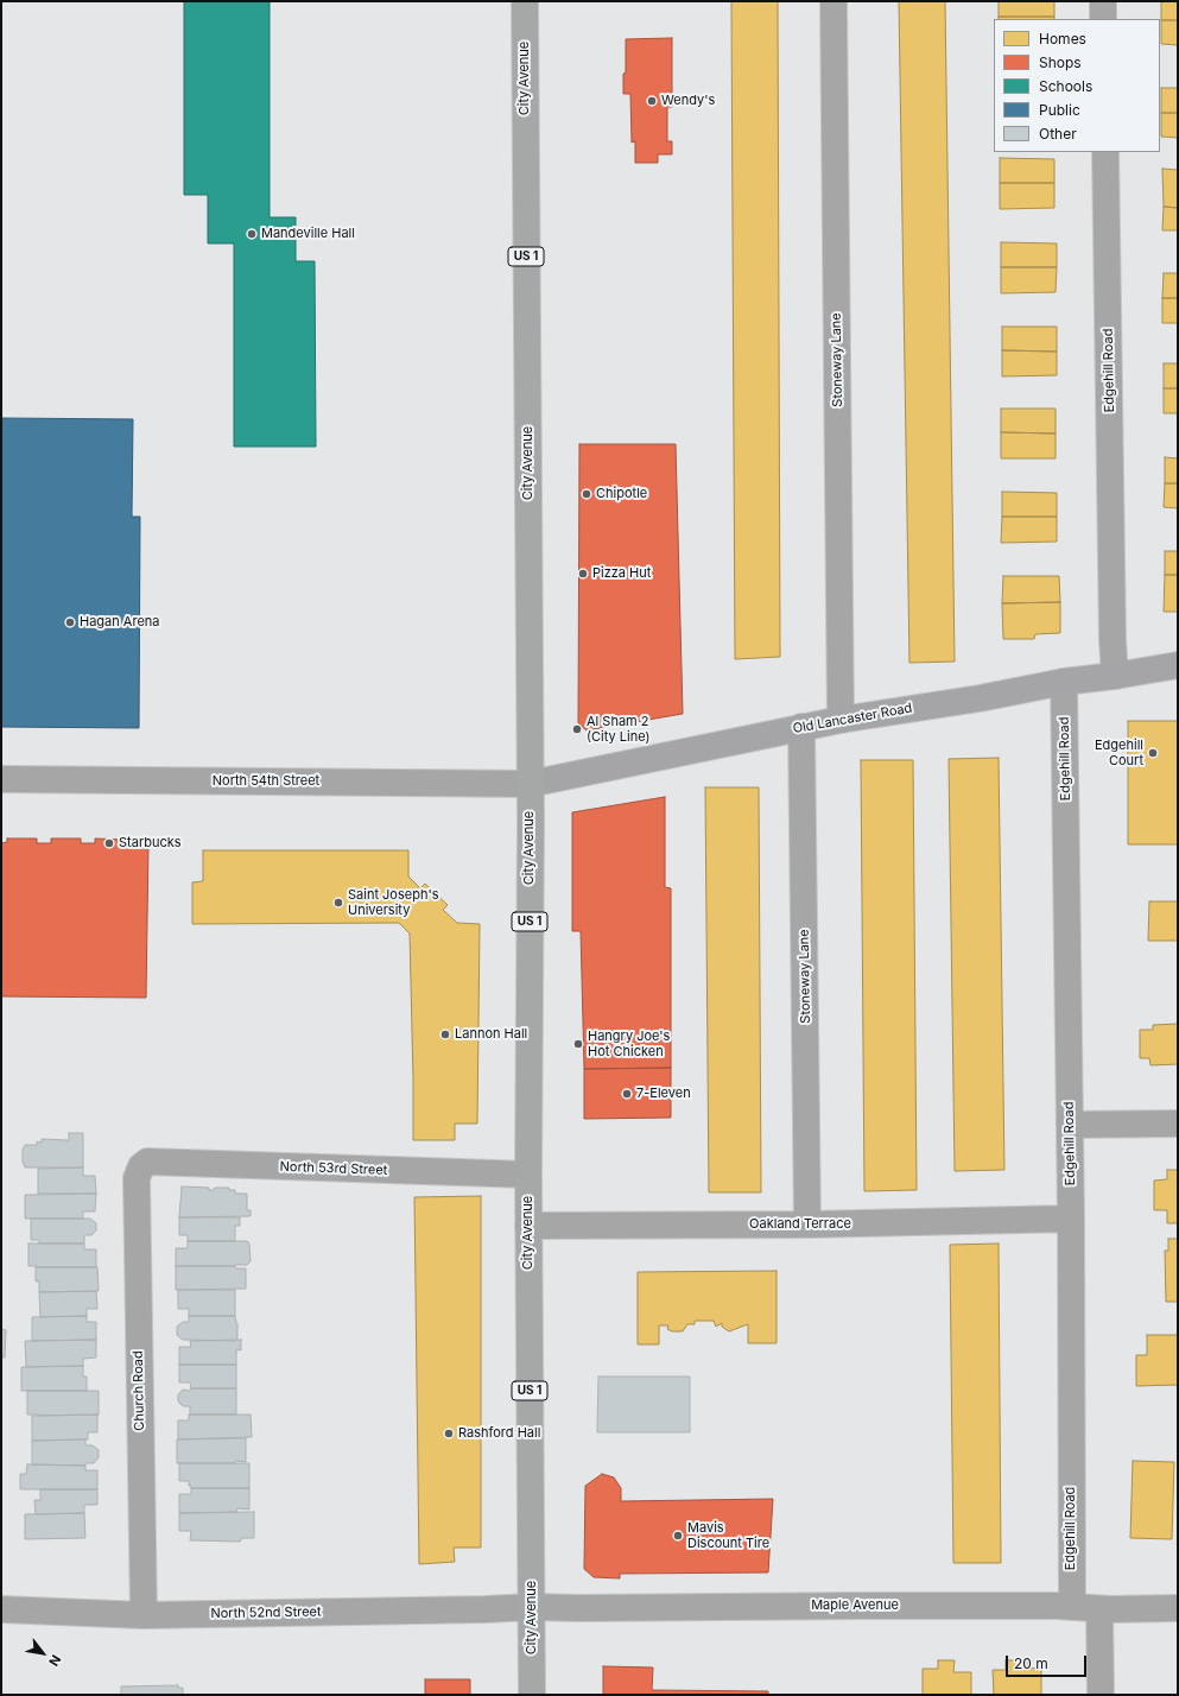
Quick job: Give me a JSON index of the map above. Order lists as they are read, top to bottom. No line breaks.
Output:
{"streets":{"highway":["City Avenue","US 1"],"main road":["Old Lancaster Road"],"street":["Stoneway Lane","Edgehill Road","North 54th Street","North 53rd Street","Oakland Terrace","Church Road","Maple Avenue","North 52nd Street"]},"crossings":[["City Avenue","Old Lancaster Road"],["City Avenue","North 54th Street"],["City Avenue","North 53rd Street"],["City Avenue","Oakland Terrace"],["City Avenue","Maple Avenue"],["City Avenue","North 52nd Street"],["Stoneway Lane","Old Lancaster Road"],["Stoneway Lane","Oakland Terrace"],["Edgehill Road","Old Lancaster Road"],["Edgehill Road","Oakland Terrace"],["Edgehill Road","Maple Avenue"],["Old Lancaster Road","North 54th Street"],["North 53rd Street","Church Road"],["Church Road","North 52nd Street"],["Maple Avenue","North 52nd Street"]],"places":["Wendy's","Mandeville Hall","Chipotle","Pizza Hut","Hagan Arena","Al Sham 2 (City Line)","Edgehill Court","Starbucks","Saint Joseph's University","Lannon Hall","Hangry Joe's Hot Chicken","7-Eleven","Rashford Hall","Mavis Discount Tire"],"legend":["Homes","Shops","Schools","Public","Other"],"scale_bar":"20 m","north":"bottom right"}
